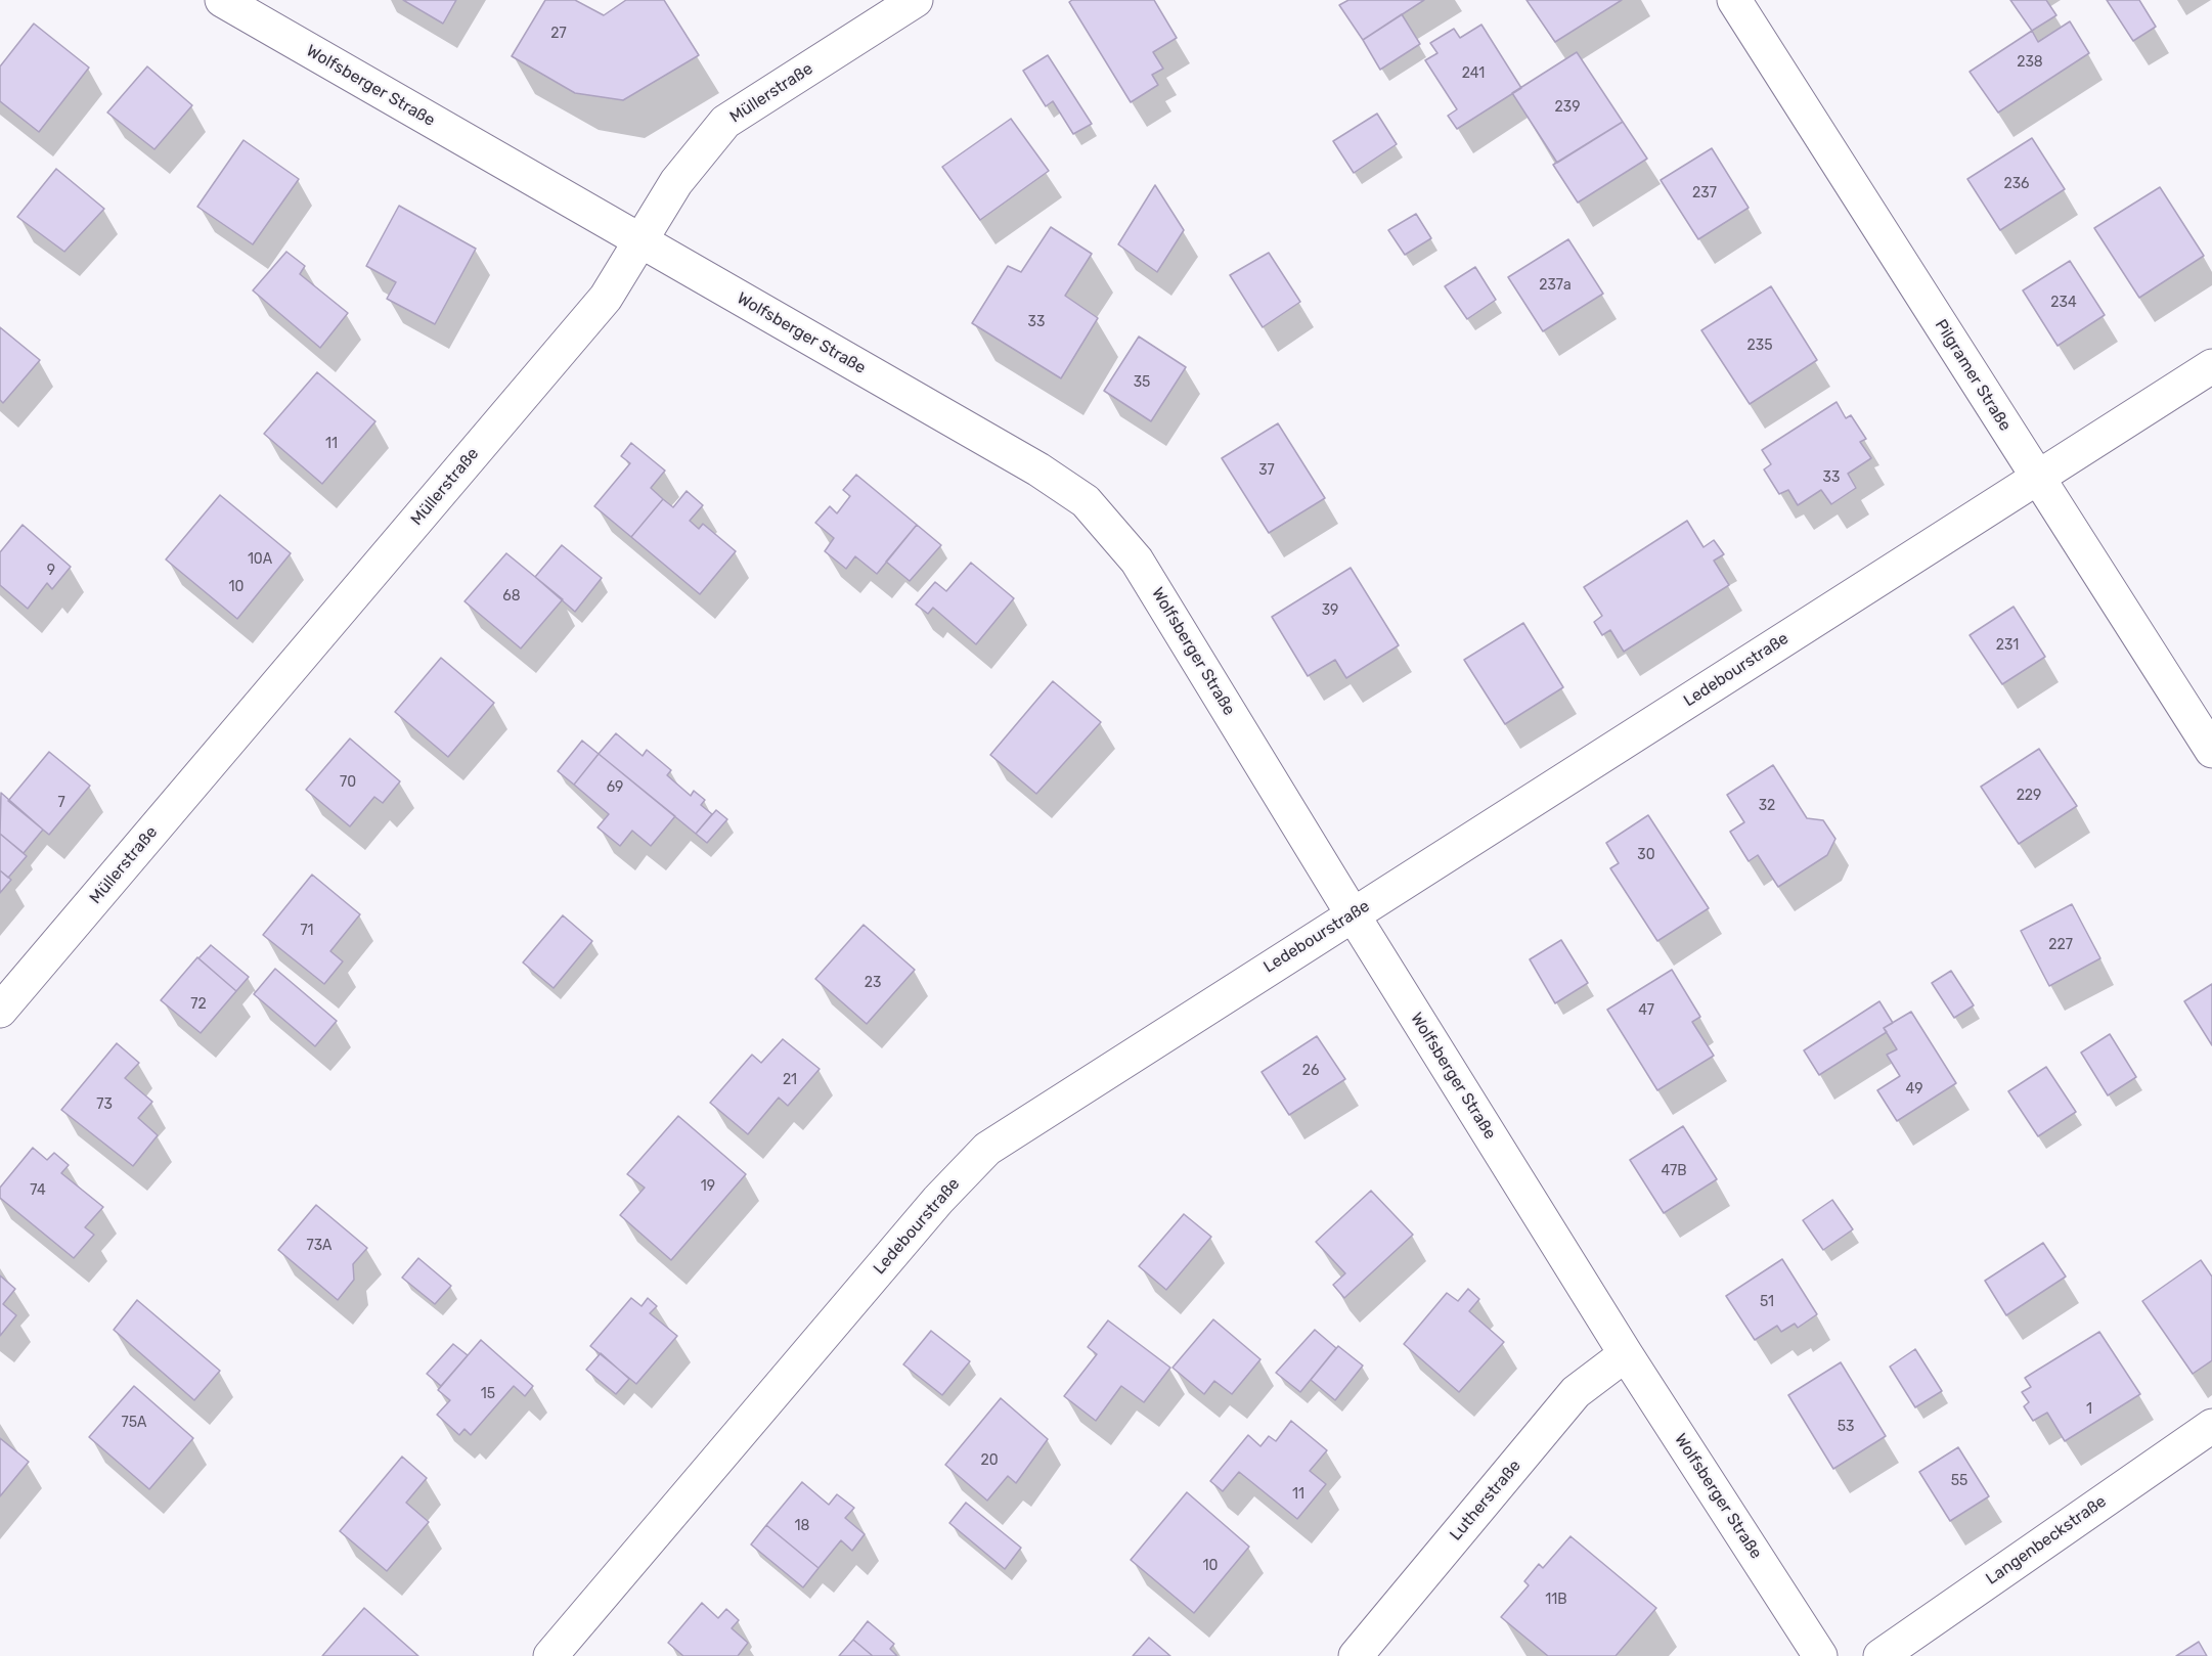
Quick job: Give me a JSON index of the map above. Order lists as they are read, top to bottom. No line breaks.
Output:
{"streets":{"street":["Wolfsberger Straße","Müllerstraße","Pilgramer Straße","Ledebourstraße","Lutherstraße","Langenbeckstraße"]},"crossings":[["Wolfsberger Straße","Müllerstraße"],["Wolfsberger Straße","Ledebourstraße"],["Wolfsberger Straße","Lutherstraße"],["Pilgramer Straße","Ledebourstraße"]],"house_numbers":["27","238","241","239","236","237","237a","234","33","235","35","11","37","33","10A","9","10","68","39","231","70","69","229","7","32","30","71","227","23","72","47","26","21","49","73","47B","19","74","73A","51","15","1","75A","53","20","55","11","18","10","11B"]}
